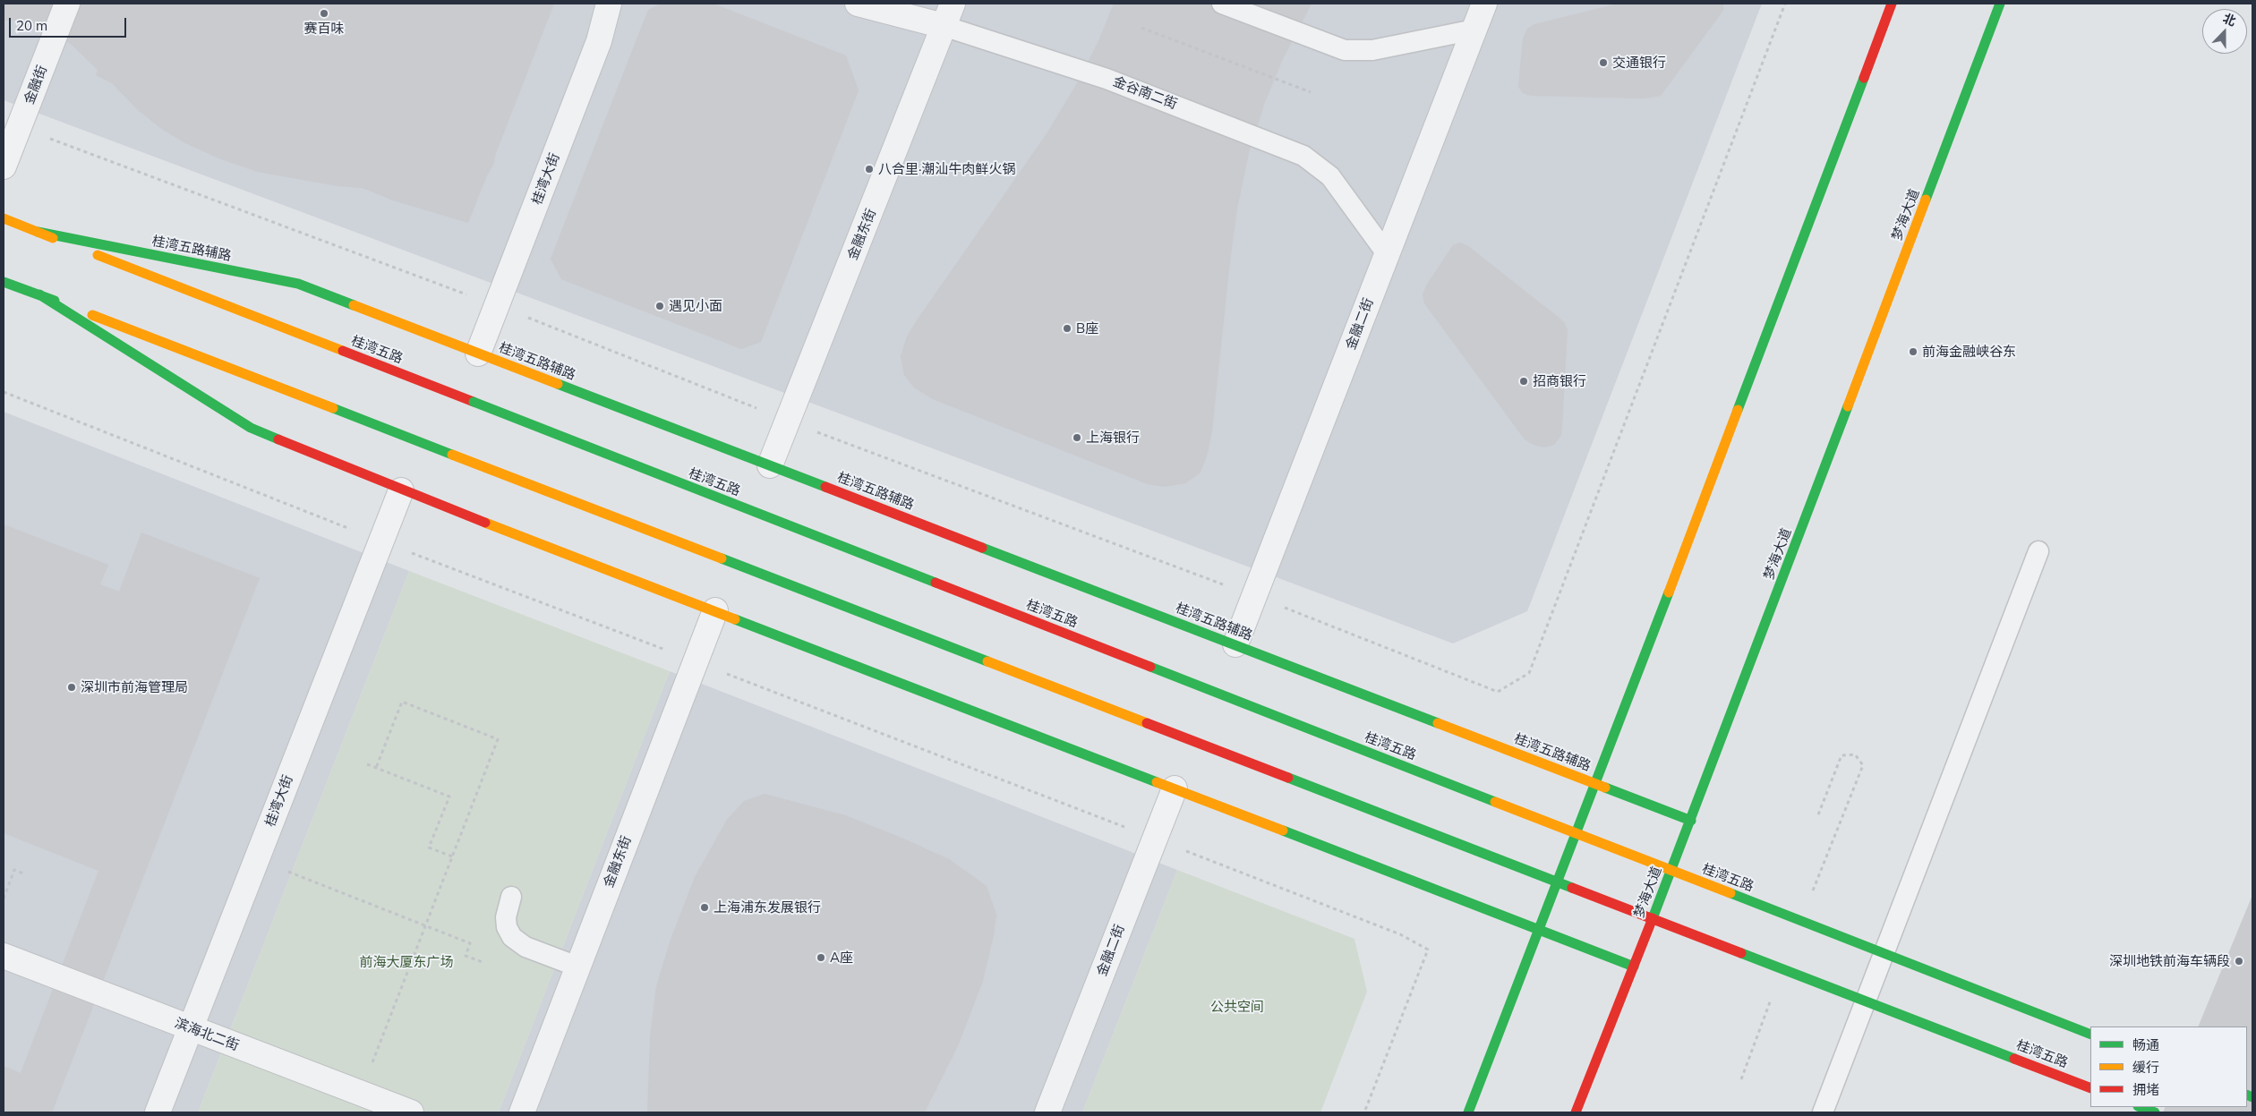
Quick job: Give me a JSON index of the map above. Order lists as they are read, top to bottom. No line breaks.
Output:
{"streets":{"street":["金融街","金谷南二街","桂湾大街","梦海大道","金融东街","桂湾五路辅路","金融二街","桂湾五路","滨海北二街"]},"crossings":[["金谷南二街","金融东街"],["金谷南二街","金融二街"],["桂湾大街","桂湾五路辅路"],["桂湾大街","滨海北二街"],["梦海大道","桂湾五路辅路"],["金融东街","桂湾五路辅路"],["桂湾五路辅路","金融二街"],["桂湾五路辅路","桂湾五路"]],"parks":["前海大厦东广场","公共空间"],"places":["赛百味","交通银行","八合里·潮汕牛肉鲜火锅","遇见小面","B座","前海金融峡谷东","招商银行","上海银行","深圳市前海管理局","上海浦东发展银行","A座","深圳地铁前海车辆段"],"legend":["畅通","缓行","拥堵"],"scale_bar":"20 m","north":"top"}
